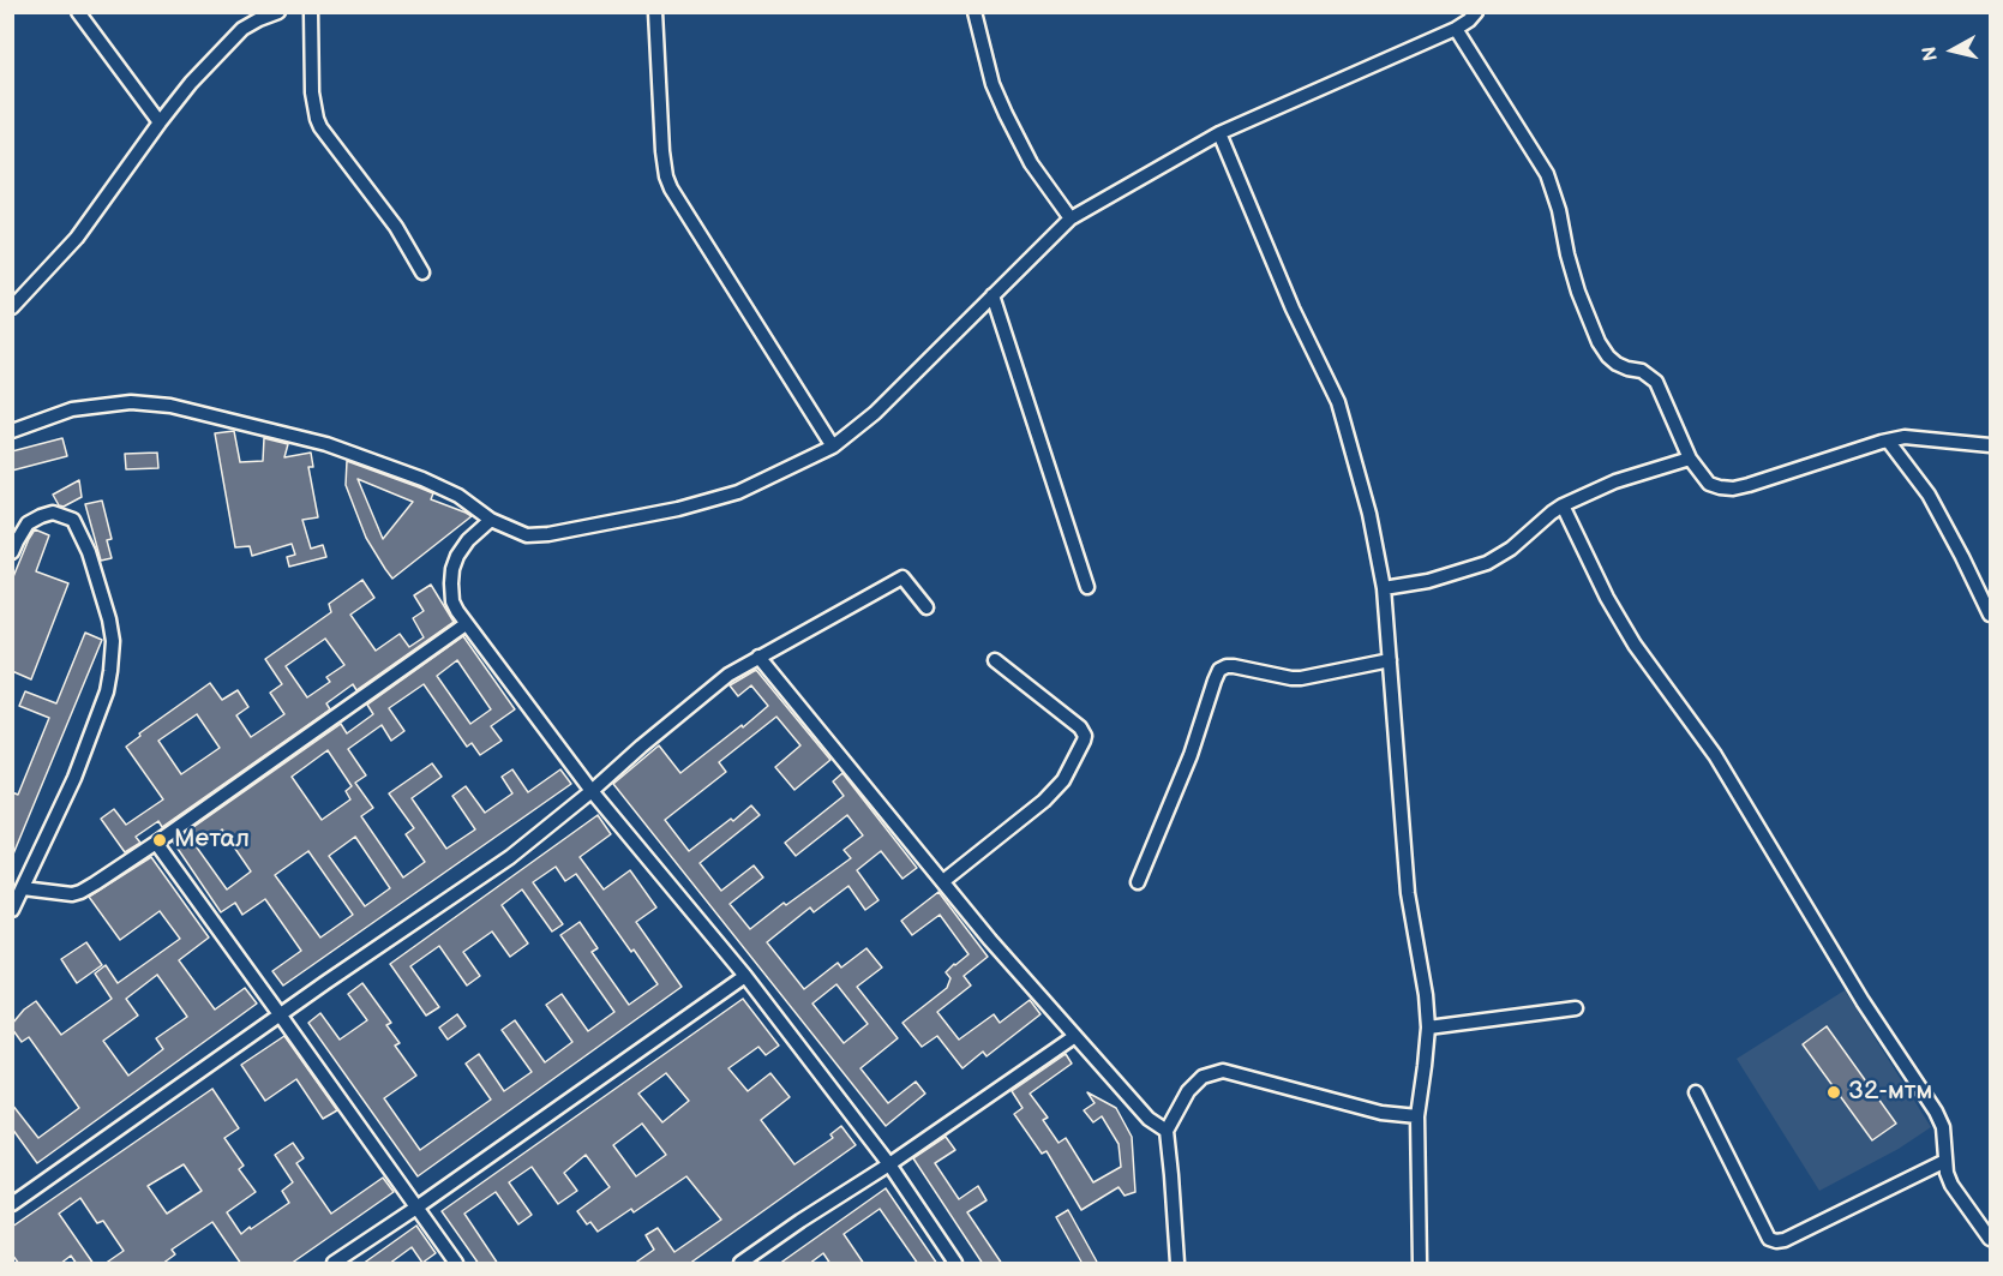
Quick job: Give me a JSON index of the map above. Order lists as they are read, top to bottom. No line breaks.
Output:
{"places":["Метал","32-мтм"],"north":"left"}
